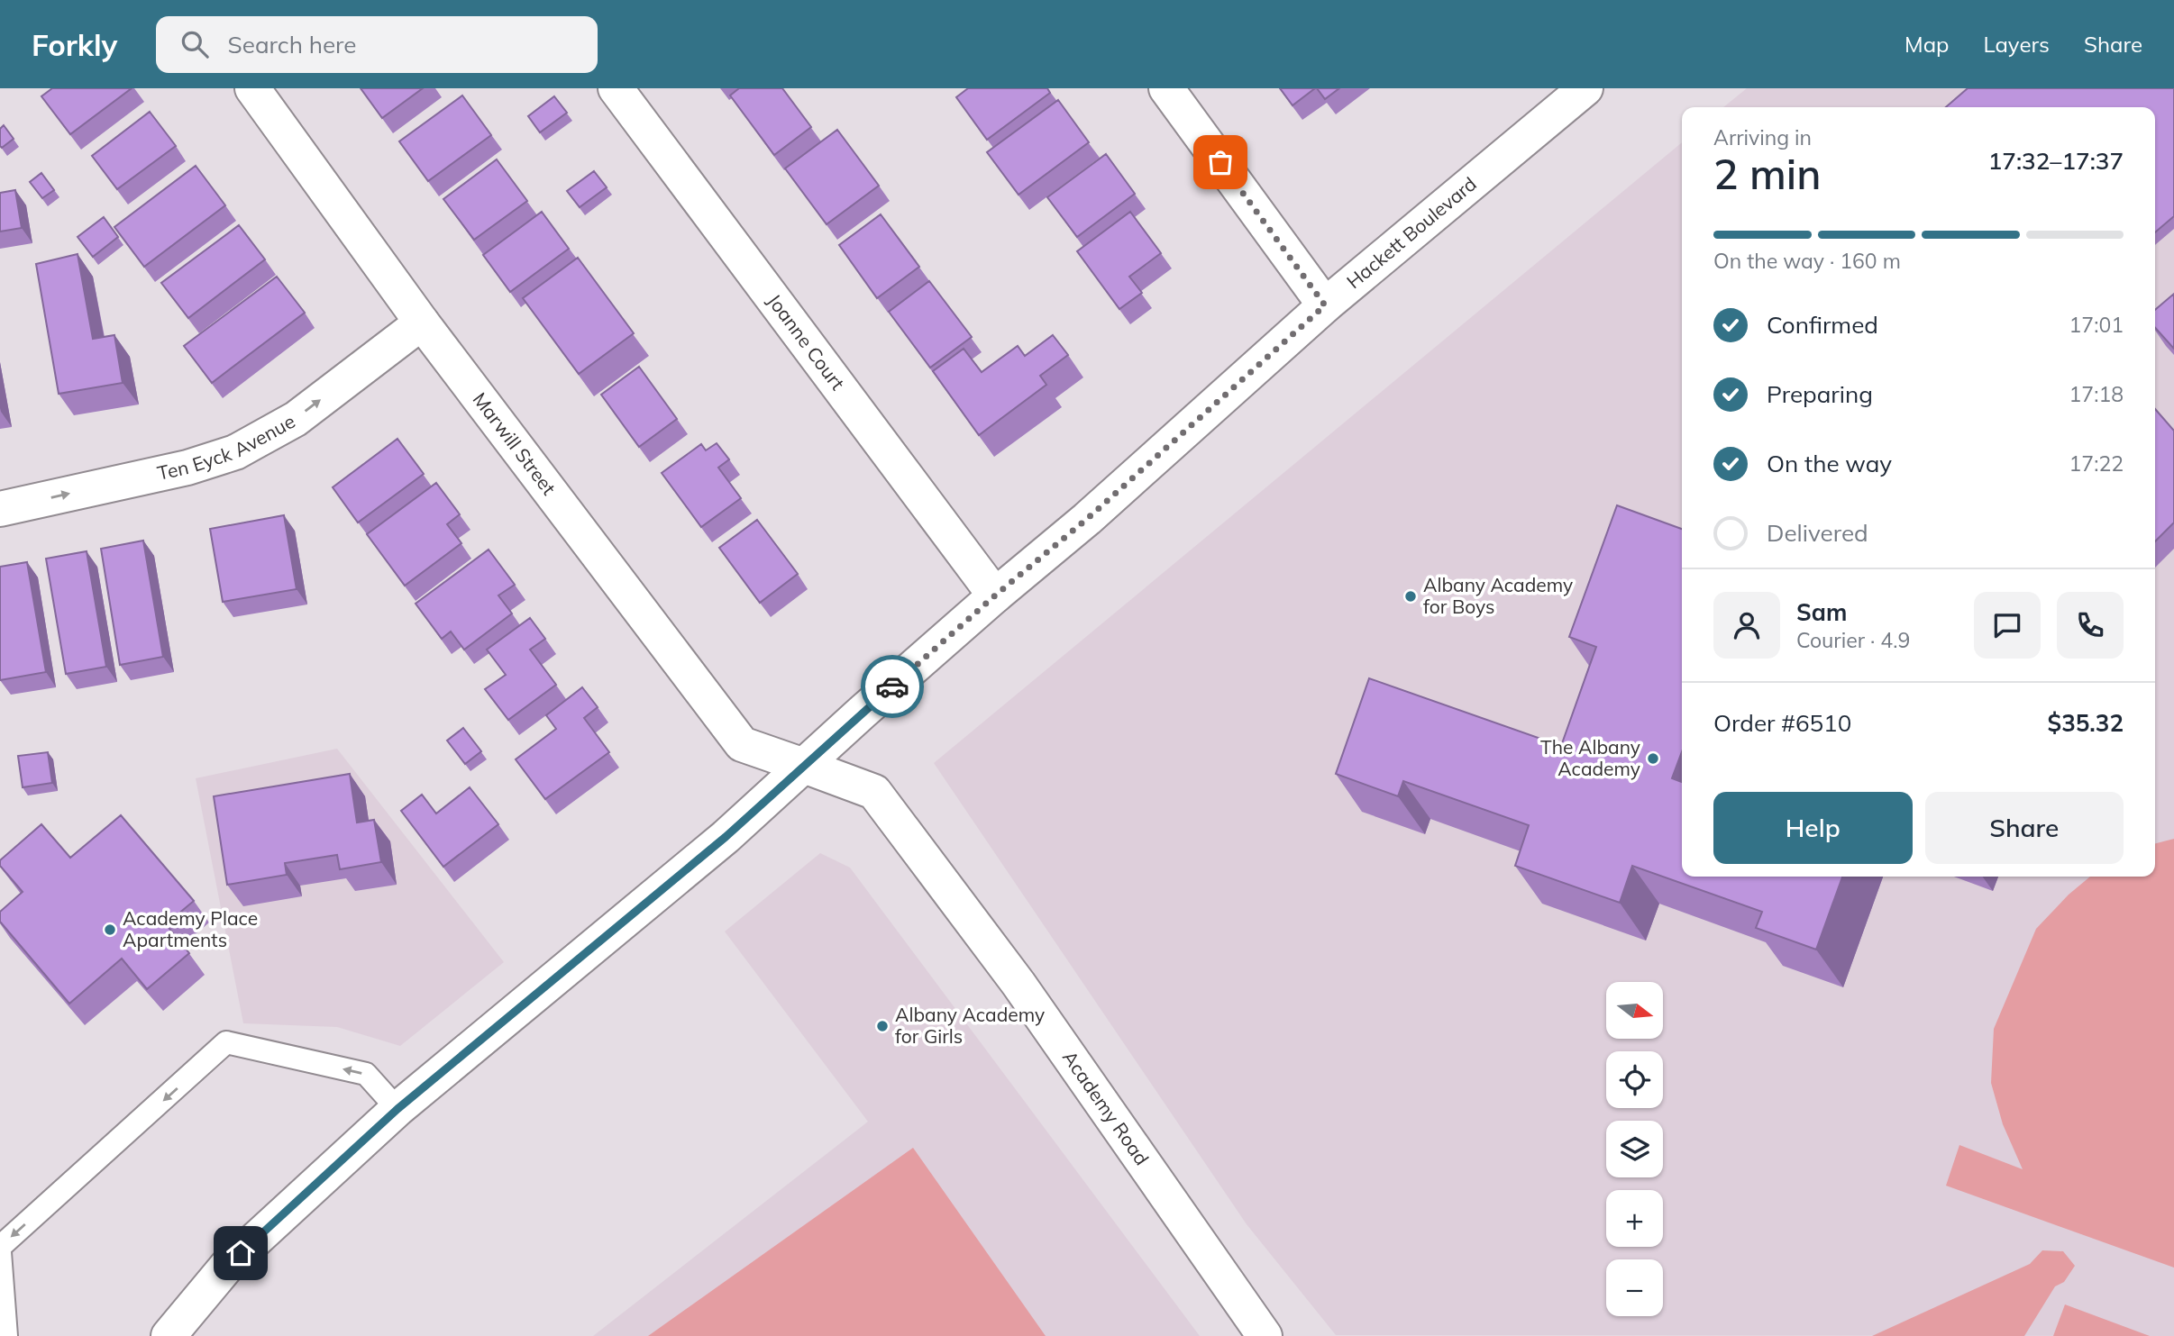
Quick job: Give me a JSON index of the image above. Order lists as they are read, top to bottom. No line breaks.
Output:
{"streets":{"street":["Hackett Boulevard","Joanne Court","Marwill Street","Ten Eyck Avenue","Academy Road"]},"crossings":[["Hackett Boulevard","Joanne Court"],["Hackett Boulevard","Marwill Street"],["Hackett Boulevard","Academy Road"],["Marwill Street","Ten Eyck Avenue"],["Marwill Street","Academy Road"]],"one_way":["Ten Eyck Avenue"],"places":["Albany Academy for Boys","The Albany Academy","Academy Place Apartments","Albany Academy for Girls"],"north":"right","page":{"header":"Forkly","search":"Search here","nav":["Map","Layers","Share"],"heading":["2 min","Arriving in","17:32–17:37"],"panel":["Sam","Courier · 4.9","Order #6510","$35.32"],"bar":"On the way · 160 m","list":[["Confirmed","17:01"],["Preparing","17:18"],["On the way","17:22"],"Delivered"],"buttons":["Help","Share"],"map_buttons":["+","−"]}}
